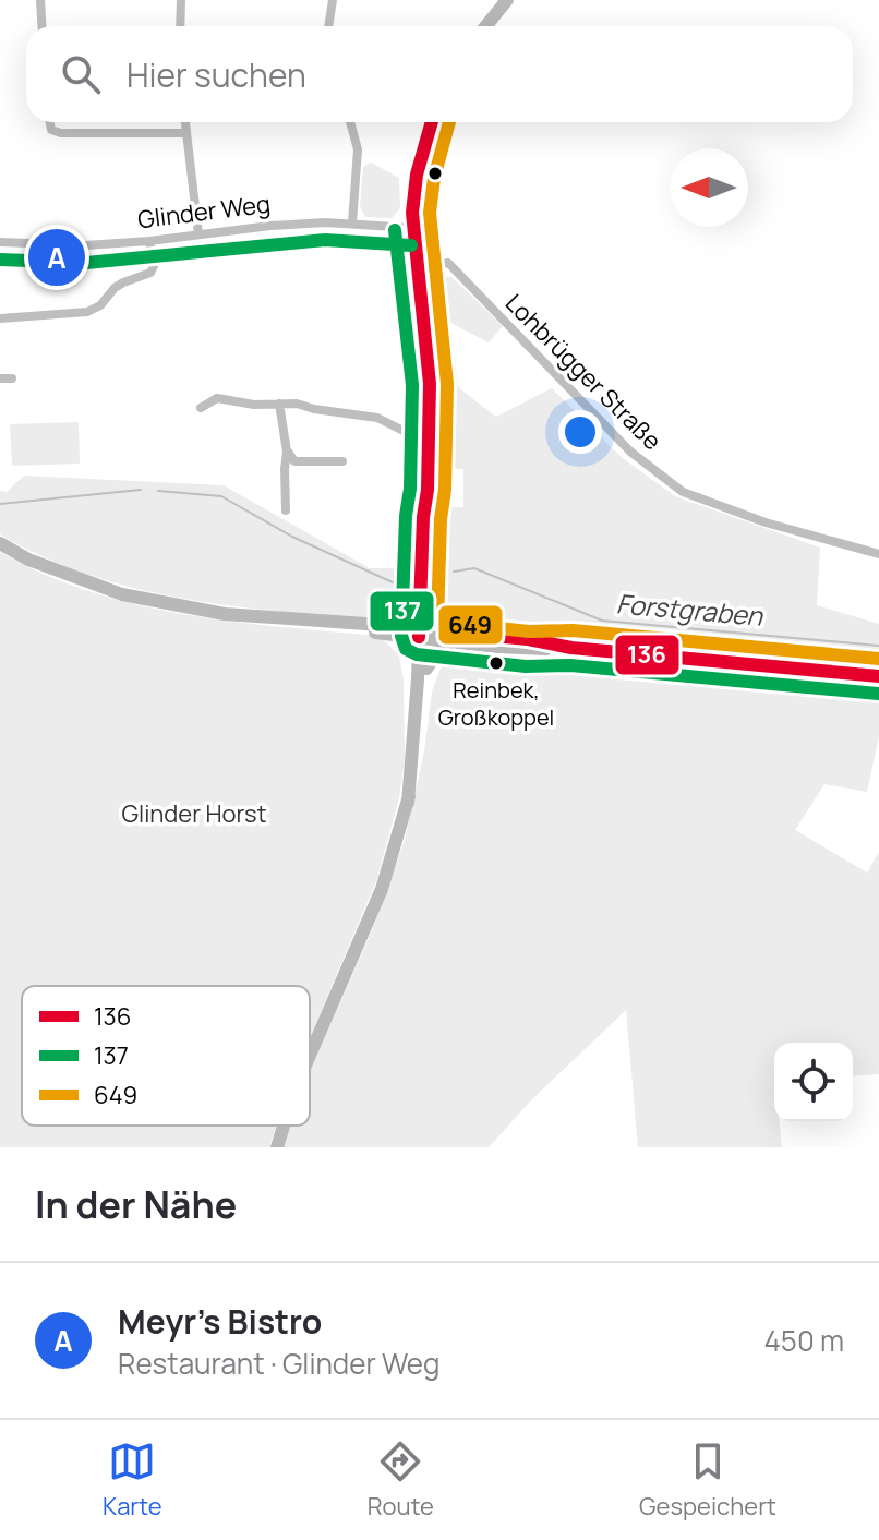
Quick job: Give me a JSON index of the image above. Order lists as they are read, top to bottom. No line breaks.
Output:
{"streets":{"street":["Glinder Weg","Lohbrügger Straße"]},"water":["Forstgraben"],"parks":["Glinder Horst"],"places":["Reinbek, Großkoppel"],"lines":["transit line 136","transit line 649","transit line 137"],"legend":["136","137","649"],"north":"left","page":{"search":"Hier suchen","pins":"A","heading":"In der Nähe","list":[{"mark":"A","name":"Meyr's Bistro","note":"Restaurant · Glinder Weg","value":"450 m"}],"nav":["Karte","Route","Gespeichert"]}}
